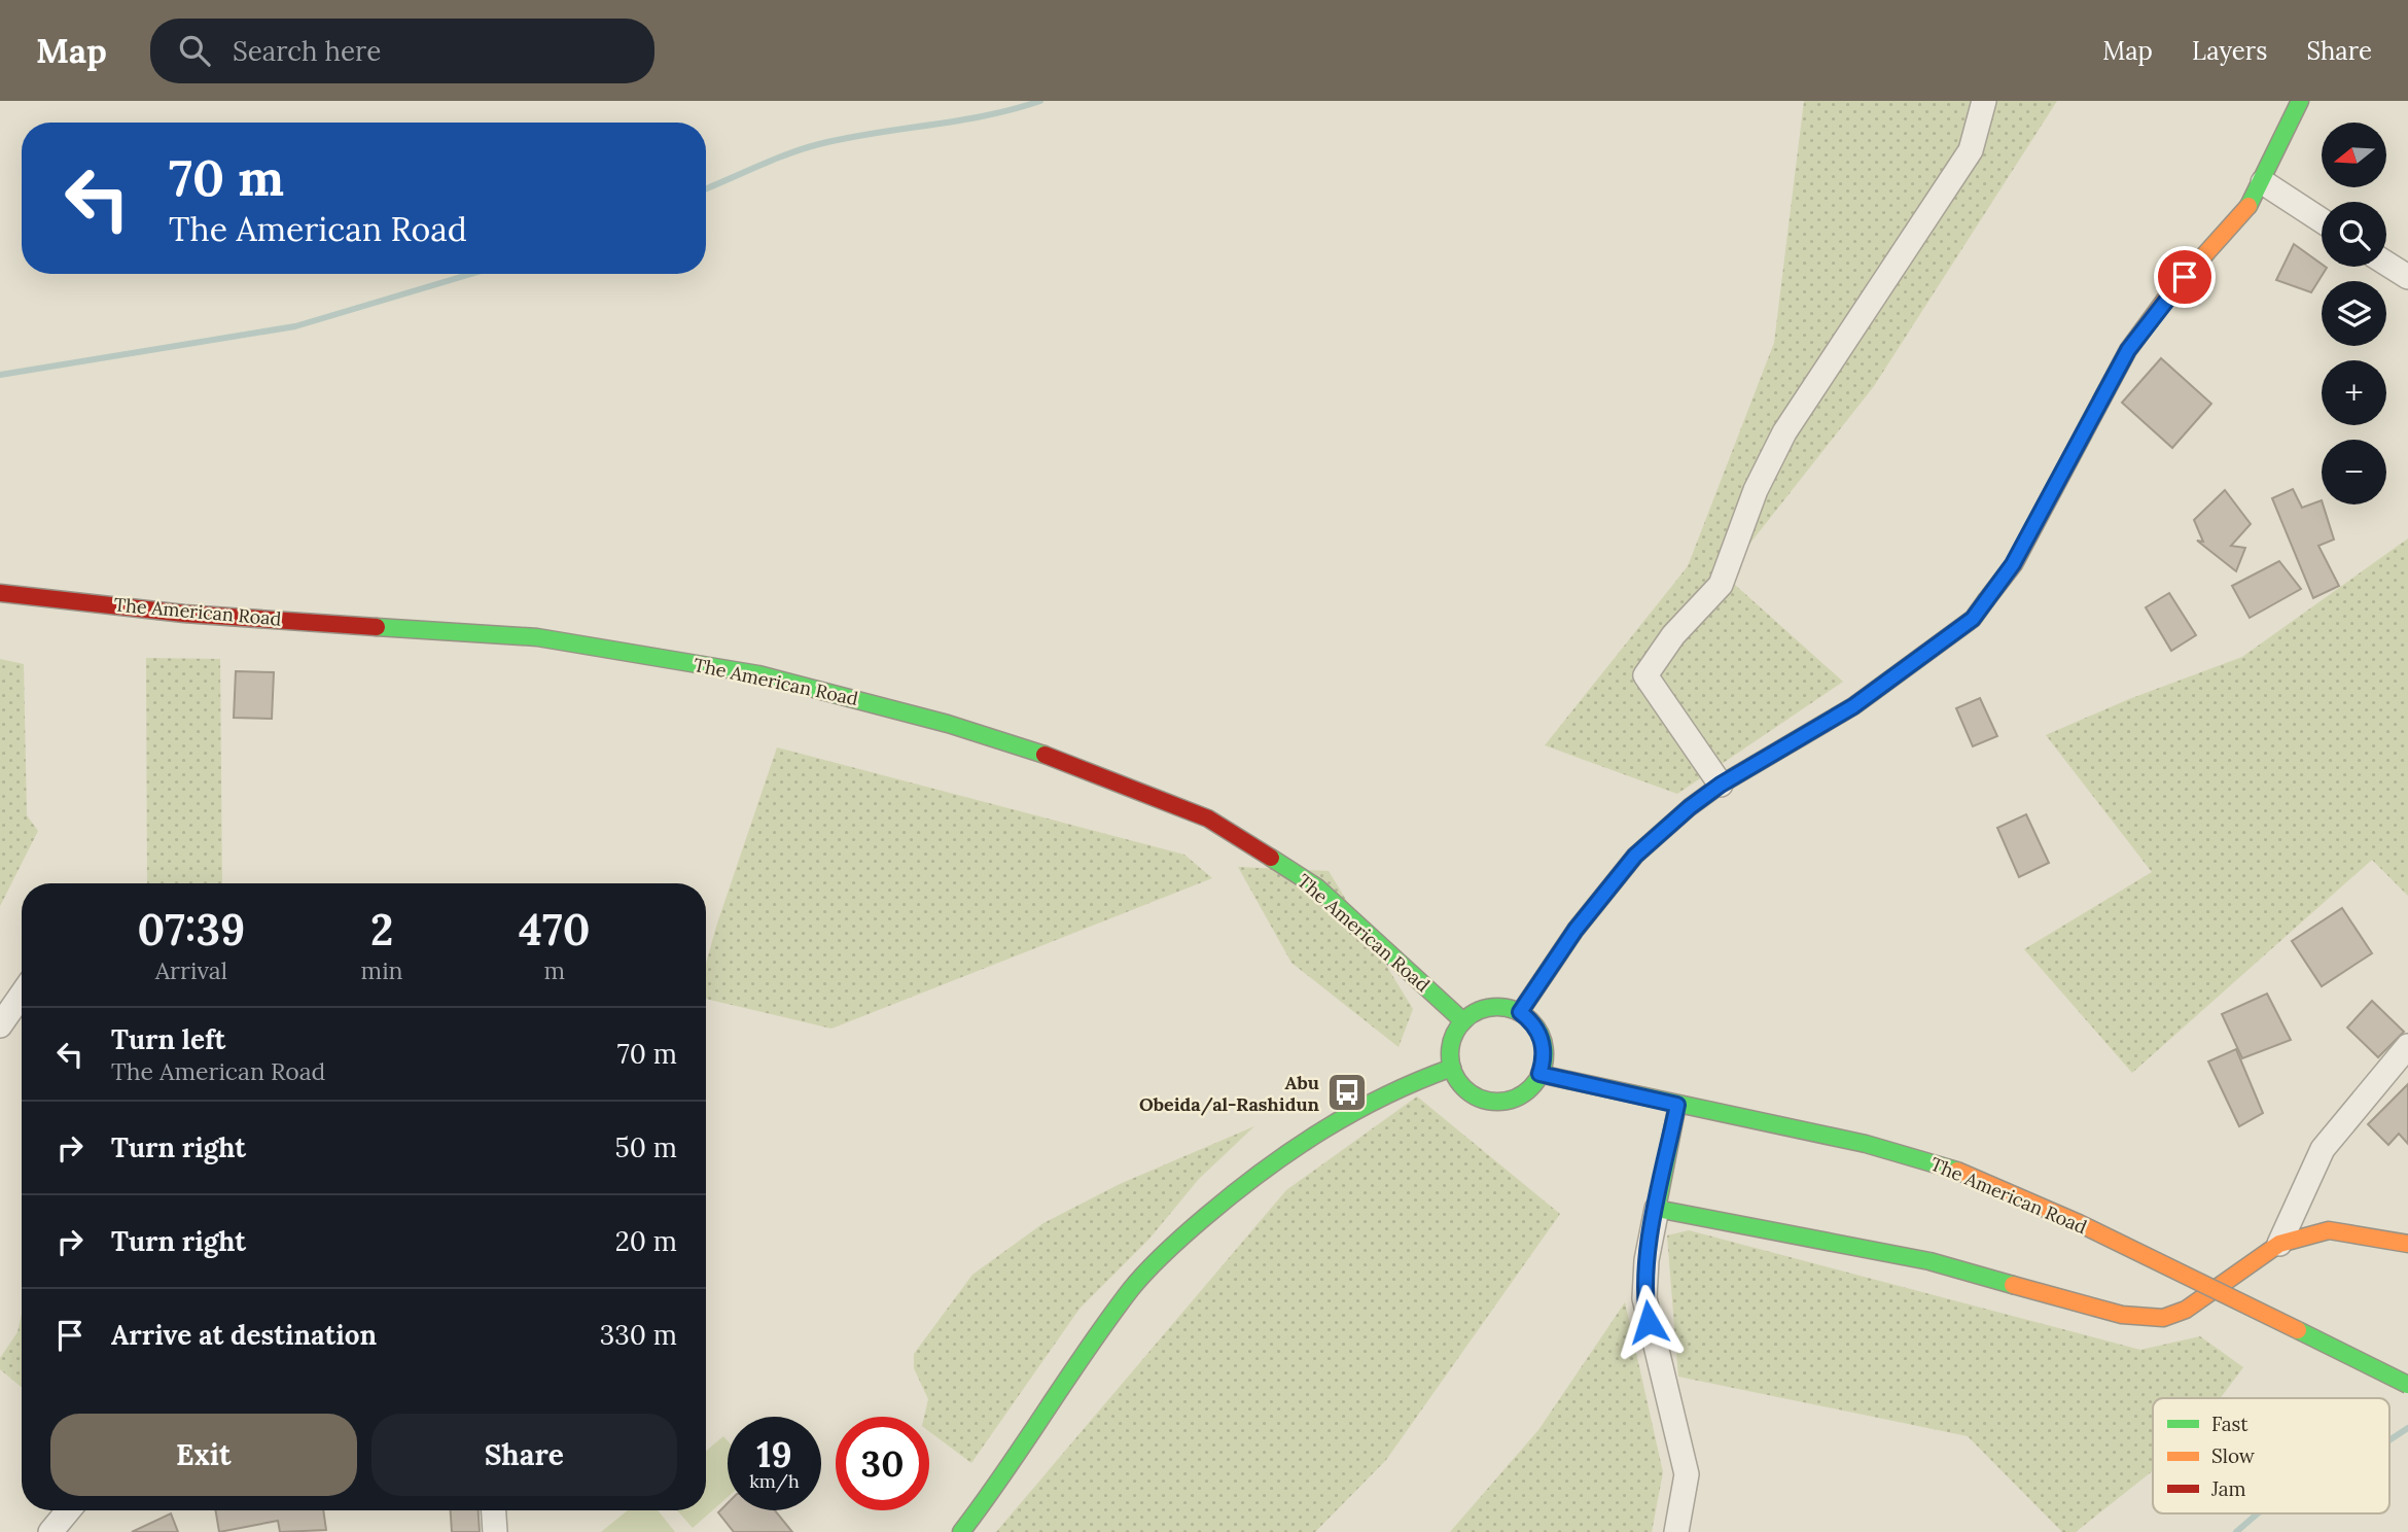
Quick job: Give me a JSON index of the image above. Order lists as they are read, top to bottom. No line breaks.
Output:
{"streets":{"street":["The American Road"]},"places":{"bus stop":["Abu Obeida/al-Rashidun"]},"legend":["Fast","Slow","Jam"],"north":"left","page":{"header":"Map","search":"Search here","nav":["Map","Layers","Share"],"map_buttons":["+","−"],"turn":["70 m","The American Road"],"eta":["07:39","Arrival","2","min","470","m"],"list":[{"name":"Turn left","note":"The American Road","value":"70 m"},{"name":"Turn right","value":"50 m"},{"name":"Turn right","value":"20 m"},{"name":"Arrive at destination","value":"330 m"}],"buttons":["Exit","Share"],"speed":"19 km/h","limit":"30"}}
